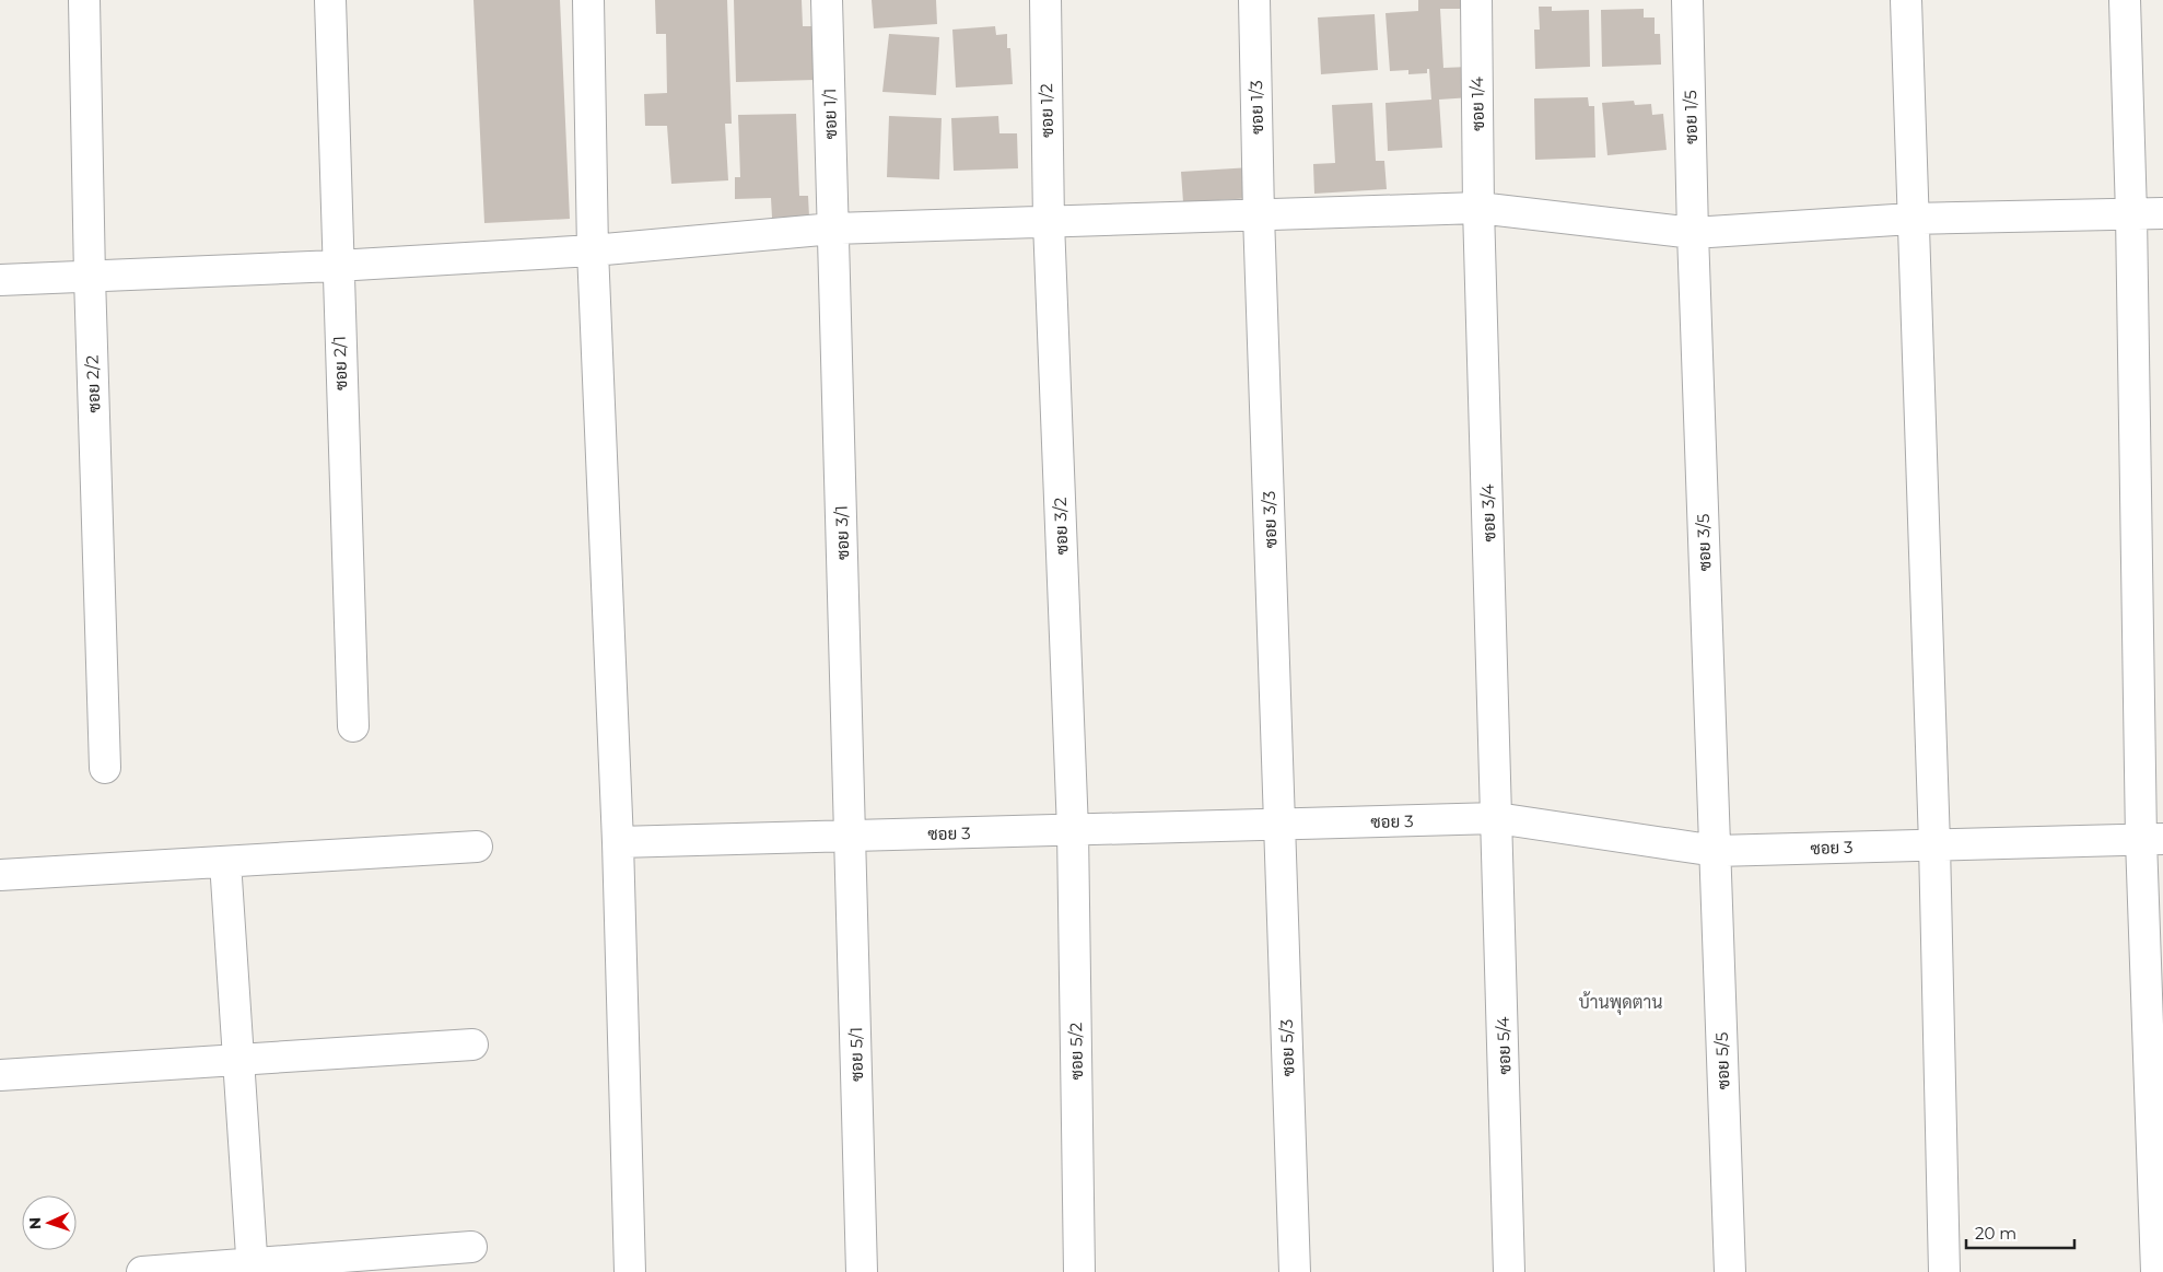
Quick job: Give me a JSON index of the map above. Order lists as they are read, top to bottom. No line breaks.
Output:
{"streets":{"street":["ซอย 1/4","ซอย 1/3","ซอย 1/2","ซอย 1/1","ซอย 1/5","ซอย 2/1","ซอย 2/2","ซอย 3/4","ซอย 3/3","ซอย 3/2","ซอย 3/1","ซอย 3/5","ซอย 3","ซอย 5/4","ซอย 5/3","ซอย 5/2","ซอย 5/1","ซอย 5/5"]},"crossings":[["ซอย 1/4","ซอย 3/4"],["ซอย 1/3","ซอย 3/3"],["ซอย 1/2","ซอย 3/2"],["ซอย 1/1","ซอย 3/1"],["ซอย 1/5","ซอย 3/5"],["ซอย 3/4","ซอย 3"],["ซอย 3/4","ซอย 5/4"],["ซอย 3/3","ซอย 3"],["ซอย 3/3","ซอย 5/3"],["ซอย 3/2","ซอย 3"],["ซอย 3/2","ซอย 5/2"],["ซอย 3/1","ซอย 3"],["ซอย 3/1","ซอย 5/1"],["ซอย 3/5","ซอย 3"],["ซอย 3/5","ซอย 5/5"],["ซอย 3","ซอย 5/4"],["ซอย 3","ซอย 5/3"],["ซอย 3","ซอย 5/2"],["ซอย 3","ซอย 5/1"],["ซอย 3","ซอย 5/5"]],"districts":["บ้านพุดตาน"],"scale_bar":"20 m","north":"left"}
